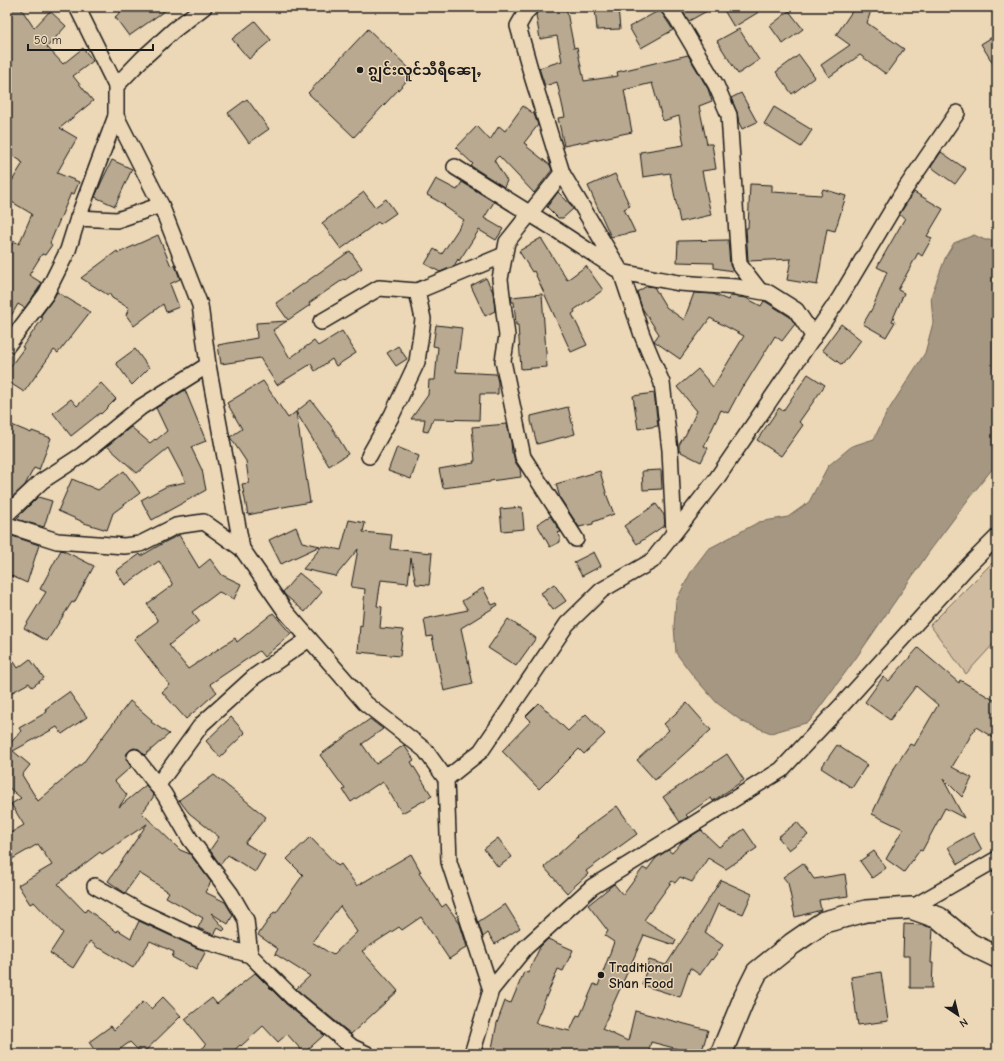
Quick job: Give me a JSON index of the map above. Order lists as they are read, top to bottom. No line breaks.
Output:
{"places":["ၵျွင်းလူင်သီရီၼေႃႇ","Traditional Shan Food"],"scale_bar":"50 m","north":"bottom right"}
